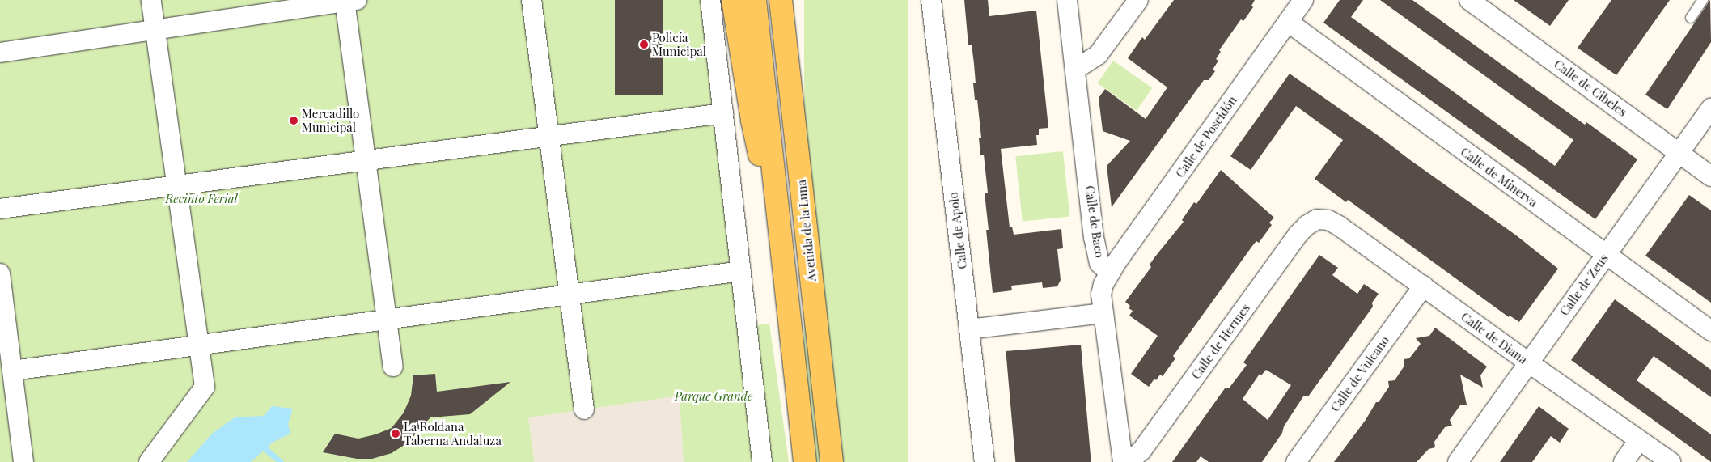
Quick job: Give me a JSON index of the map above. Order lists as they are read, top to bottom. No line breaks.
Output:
{"streets":{"main road":["Avenida de la Luna"],"street":["Calle de Cibeles","Calle de Poseidón","Calle de Minerva","Calle de Baco","Calle de Apolo","Calle de Zeus","Calle de Diana","Calle de Hermes","Calle de Vulcano"]},"crossings":[["Calle de Cibeles","Calle de Zeus"],["Calle de Poseidón","Calle de Minerva"],["Calle de Poseidón","Calle de Baco"],["Calle de Minerva","Calle de Zeus"],["Calle de Baco","Calle de Hermes"],["Calle de Zeus","Calle de Diana"],["Calle de Diana","Calle de Hermes"],["Calle de Diana","Calle de Vulcano"]],"parks":["Recinto Ferial","Parque Grande"],"places":["Policía Municipal","Mercadillo Municipal","La Roldana Taberna Andaluza"]}
